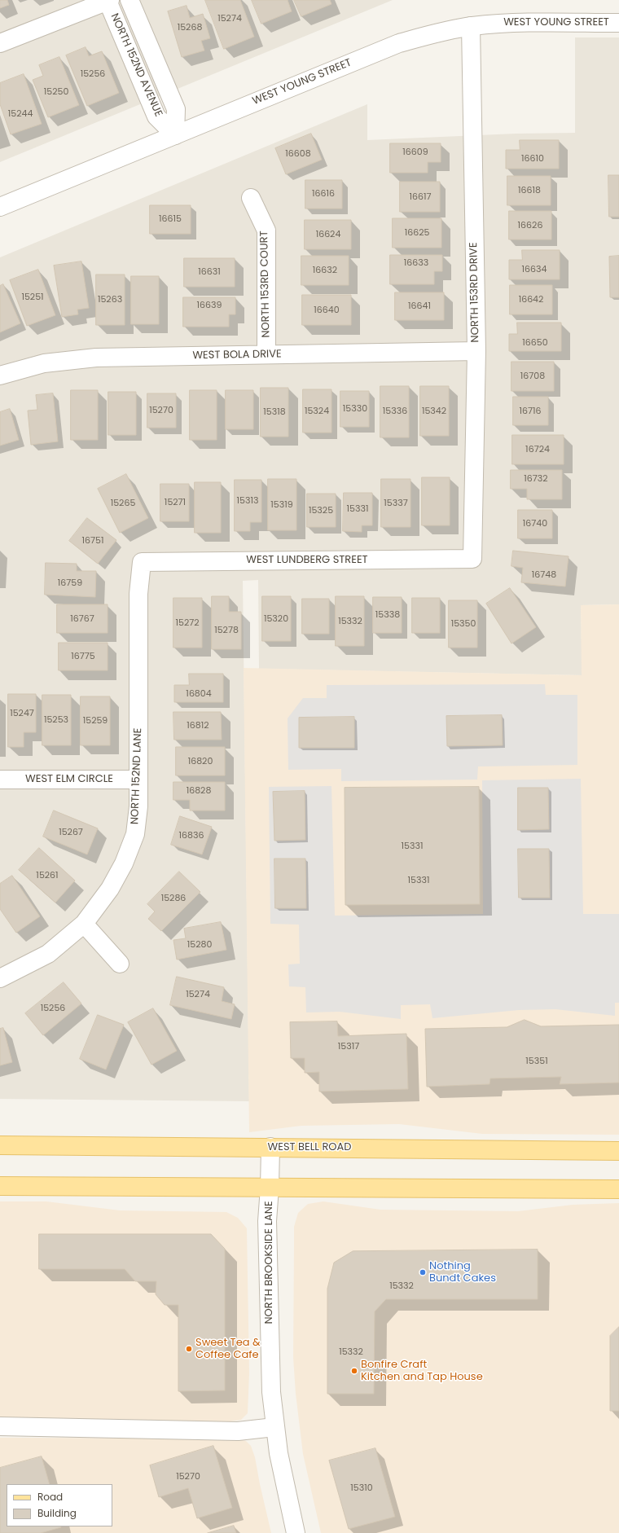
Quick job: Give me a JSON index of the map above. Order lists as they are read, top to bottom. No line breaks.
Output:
{"streets":{"main road":["WEST BELL ROAD"],"street":["WEST YOUNG STREET","NORTH 152ND AVENUE","NORTH 153RD COURT","NORTH 153RD DRIVE","WEST BOLA DRIVE","WEST LUNDBERG STREET","NORTH 152ND LANE","WEST ELM CIRCLE","NORTH BROOKSIDE LANE"]},"crossings":[["WEST YOUNG STREET","NORTH 152ND AVENUE"],["WEST YOUNG STREET","NORTH 153RD DRIVE"],["NORTH 153RD COURT","WEST BOLA DRIVE"],["NORTH 153RD DRIVE","WEST BOLA DRIVE"],["NORTH 153RD DRIVE","WEST LUNDBERG STREET"],["WEST LUNDBERG STREET","NORTH 152ND LANE"],["NORTH 152ND LANE","WEST ELM CIRCLE"],["WEST BELL ROAD","NORTH BROOKSIDE LANE"]],"places":["Nothing Bundt Cakes","Sweet Tea & Coffee Cafe","Bonfire Craft Kitchen and Tap House"],"house_numbers":["15274","15268","15256","15250","15244","16609","16608","16610","16618","16616","16617","16615","16626","16625","16624","16633","16634","16632","16631","15251","15263","16642","16639","16641","16640","16650","16708","15330","15270","15324","15336","15342","16716","15318","16724","16732","15313","15271","15265","15337","15319","15331","15325","16740","16751","16748","16759","15338","16767","15320","15332","15272","15350","15278","16775","16804","15247","15253","15259","16812","16820","16828","15267","16836","15331","15261","15331","15286","15280","15274","15256","15317","15351","15332","15332","15270","15310"],"legend":["Road","Building"]}
